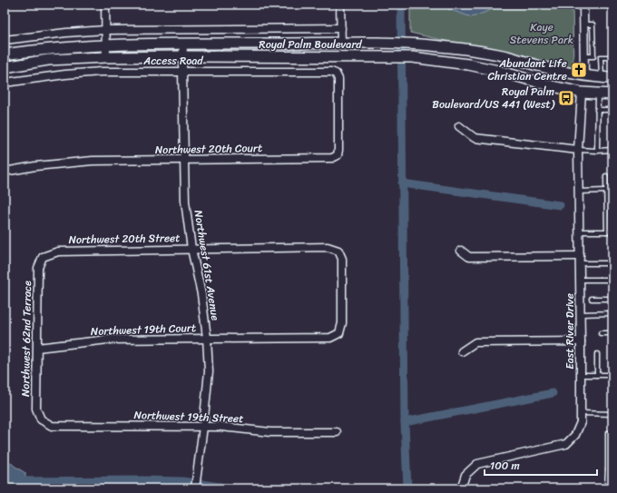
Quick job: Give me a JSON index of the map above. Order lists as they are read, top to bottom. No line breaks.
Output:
{"streets":{"main road":["Royal Palm Boulevard"],"street":["Access Road","Northwest 20th Court","Northwest 20th Street","Northwest 61st Avenue","Northwest 19th Court","East River Drive","Northwest 62nd Terrace","Northwest 19th Street"]},"crossings":[["Royal Palm Boulevard","Northwest 61st Avenue"],["Royal Palm Boulevard","East River Drive"],["Access Road","Northwest 20th Court"],["Access Road","Northwest 61st Avenue"],["Northwest 20th Court","Northwest 61st Avenue"],["Northwest 20th Street","Northwest 61st Avenue"],["Northwest 20th Street","Northwest 19th Court"],["Northwest 20th Street","Northwest 62nd Terrace"],["Northwest 61st Avenue","Northwest 19th Court"],["Northwest 61st Avenue","Northwest 19th Street"],["Northwest 19th Court","Northwest 62nd Terrace"],["Northwest 62nd Terrace","Northwest 19th Street"]],"parks":["Kaye Stevens Park"],"places":{"church":["Abundant Life Christian Centre"],"bus stop":["Royal Palm Boulevard/US 441 (West)"]},"scale_bar":"100 m"}
